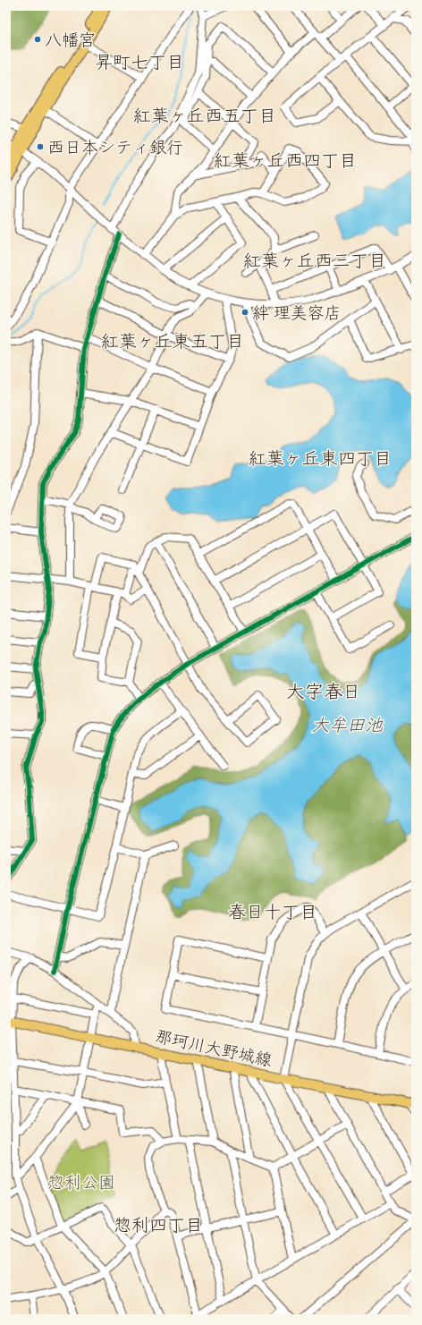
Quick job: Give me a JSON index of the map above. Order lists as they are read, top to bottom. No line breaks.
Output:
{"streets":{"main road":["那珂川大野城線"]},"districts":["昇町七丁目","紅葉ヶ丘西五丁目","紅葉ヶ丘西四丁目","紅葉ヶ丘西三丁目","紅葉ヶ丘東五丁目","紅葉ヶ丘東四丁目","大字春日","春日十丁目","惣利四丁目"],"water":["大牟田池"],"parks":["惣利公園"],"places":["八幡宮","西日本シティ銀行","絆 理美容店"]}
